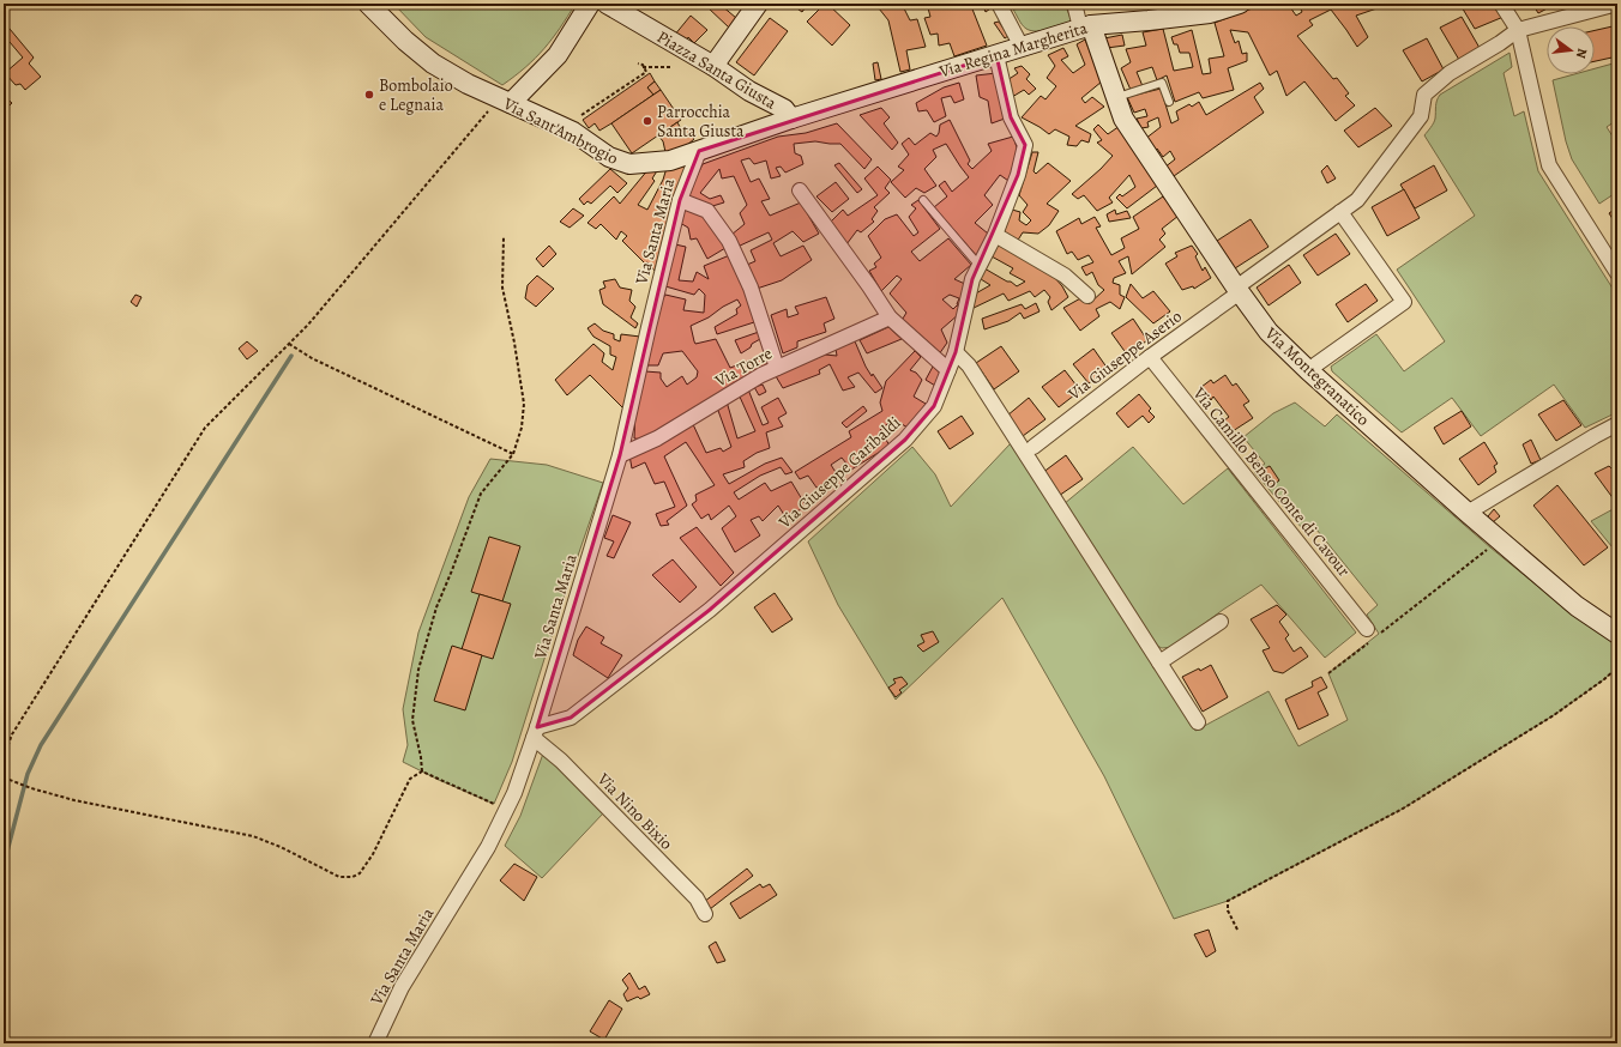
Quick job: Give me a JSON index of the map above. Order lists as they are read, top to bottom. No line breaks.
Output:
{"streets":{"street":["Via Regina Margherita","Piazza Santa Giusta","Via Sant'Ambrogio","Via Santa Maria","Via Giuseppe Aserio","Via Torre","Via Montegranatico","Via Giuseppe Garibaldi","Via Camillo Benso Conte di Cavour","Via Nino Bixio"]},"crossings":[["Via Regina Margherita","Piazza Santa Giusta"],["Via Regina Margherita","Via Montegranatico"],["Via Regina Margherita","Via Giuseppe Garibaldi"],["Piazza Santa Giusta","Via Sant'Ambrogio"],["Piazza Santa Giusta","Via Santa Maria"],["Via Sant'Ambrogio","Via Santa Maria"],["Via Santa Maria","Via Torre"],["Via Santa Maria","Via Giuseppe Garibaldi"],["Via Santa Maria","Via Nino Bixio"],["Via Giuseppe Aserio","Via Montegranatico"],["Via Giuseppe Aserio","Via Camillo Benso Conte di Cavour"],["Via Giuseppe Garibaldi","Via Nino Bixio"]],"places":["Bombolaio e Legnaia","Parrocchia Santa Giusta"],"north":"right"}
